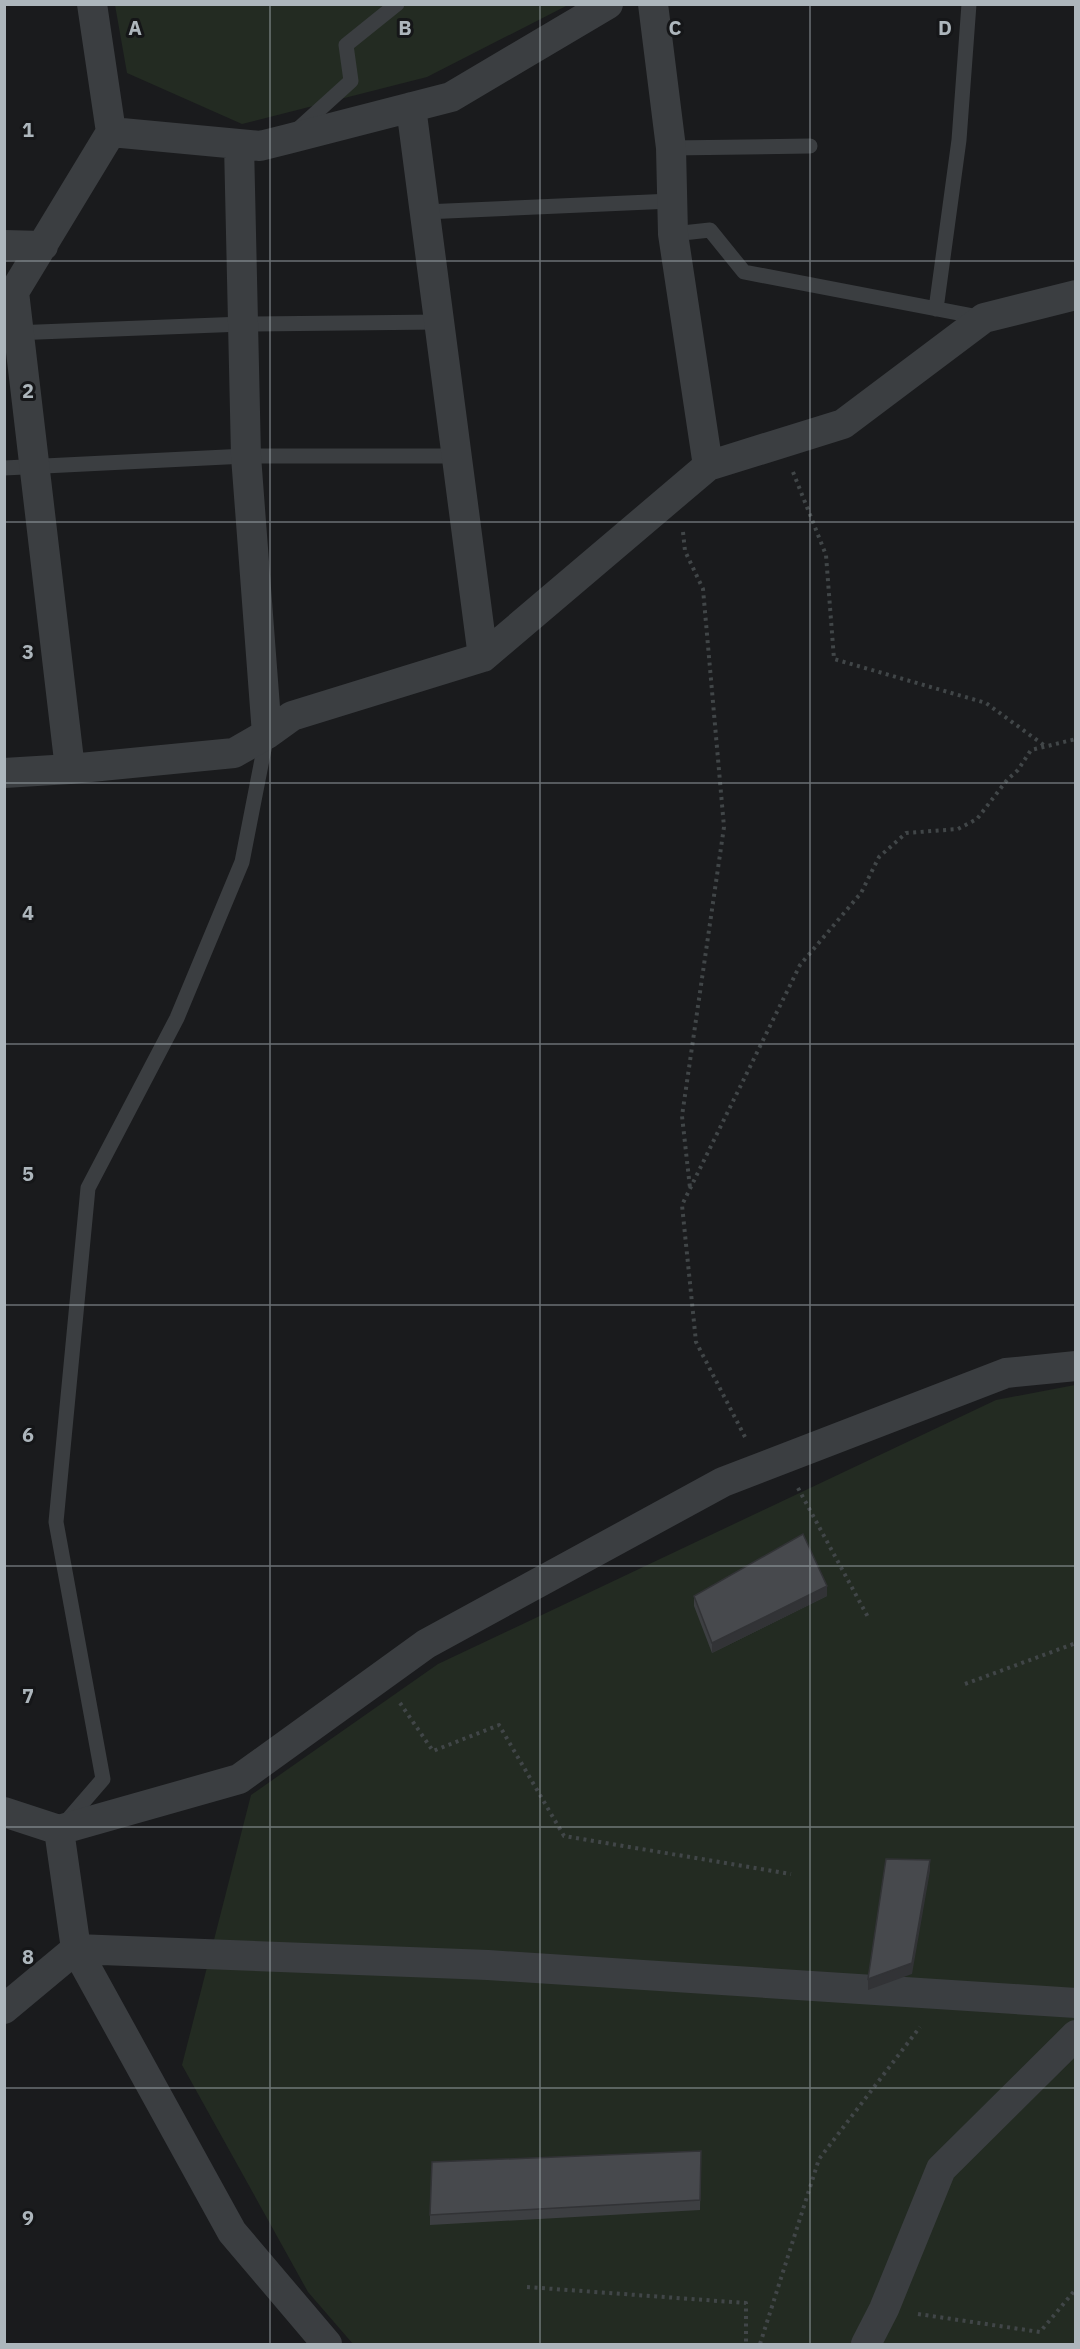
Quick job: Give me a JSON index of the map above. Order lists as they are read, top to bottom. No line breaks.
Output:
{"grid":{"columns":["A","B","C","D"],"rows":["1","2","3","4","5","6","7","8","9"]}}
